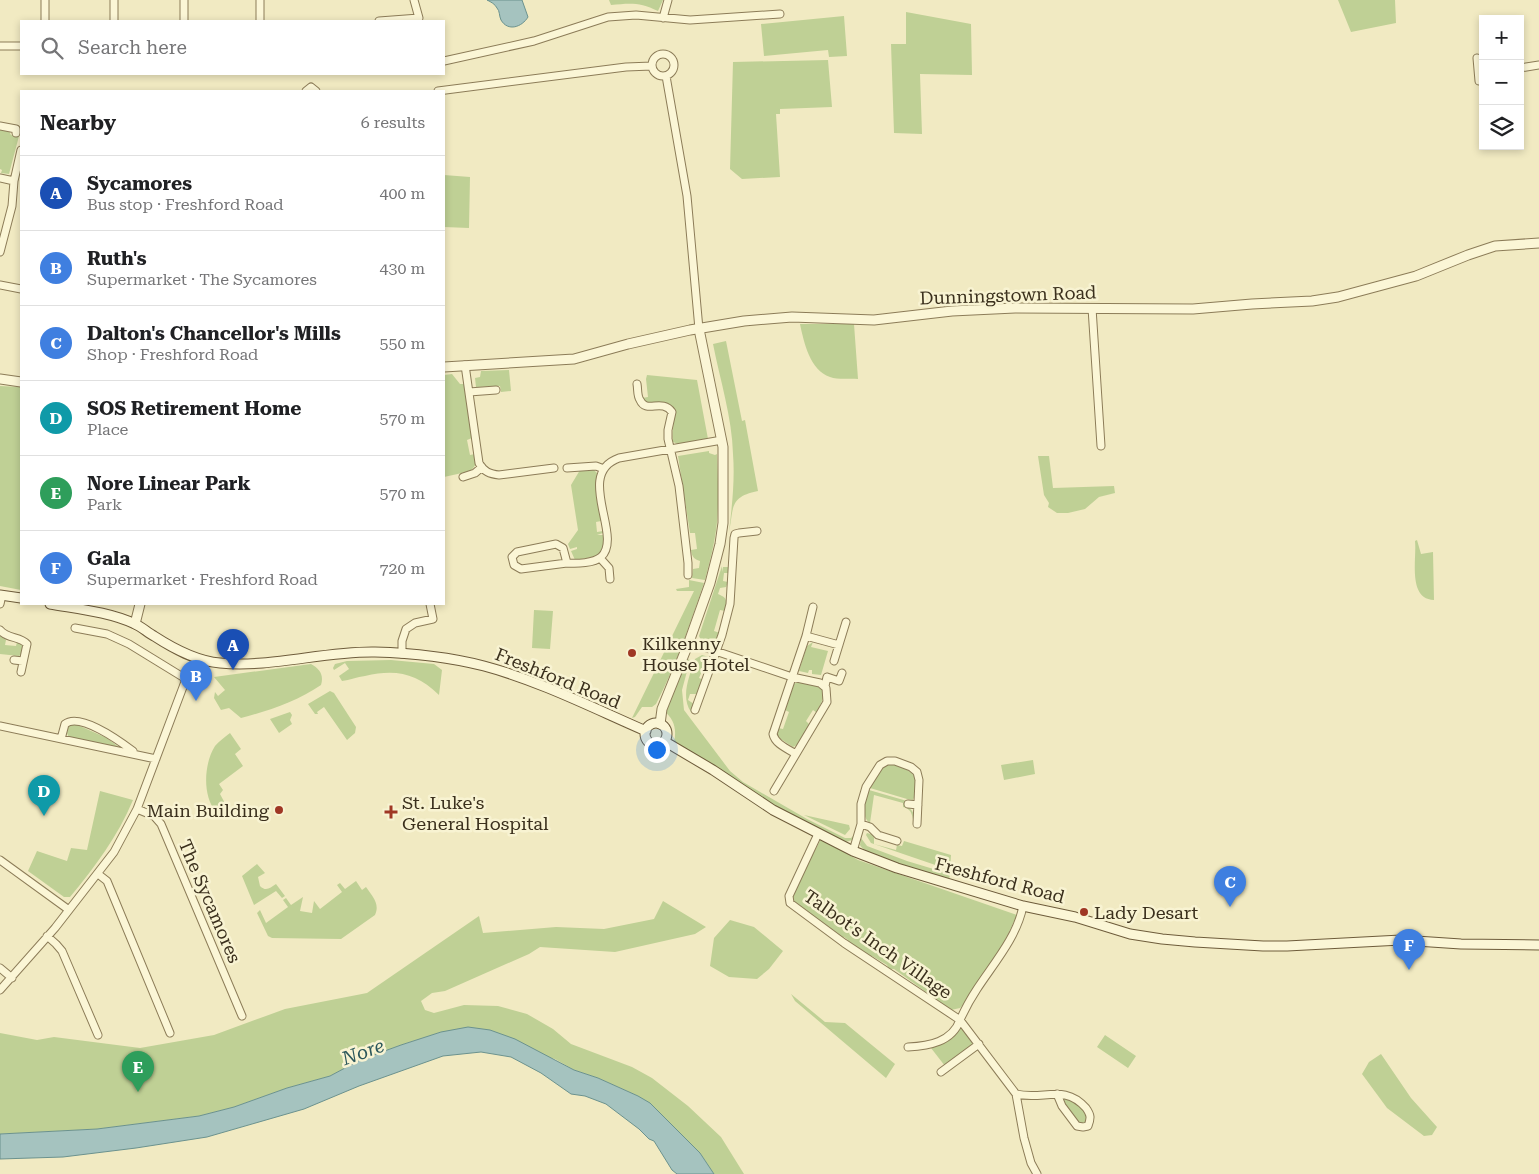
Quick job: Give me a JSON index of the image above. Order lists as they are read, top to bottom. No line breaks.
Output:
{"streets":{"main road":["Dunningstown Road","Freshford Road"],"street":["The Sycamores","Talbot's Inch Village"]},"crossings":[["Freshford Road","Talbot's Inch Village"]],"water":["Nore"],"places":{"other":["Kilkenny House Hotel","Main Building","Lady Desart"],"health":["St. Luke's General Hospital"]},"page":{"map_buttons":["+","−"],"search":"Search here","heading":["Nearby","6 results"],"list":[{"mark":"A","name":"Sycamores","note":"Bus stop · Freshford Road","value":"400 m"},{"mark":"B","name":"Ruth's","note":"Supermarket · The Sycamores","value":"430 m"},{"mark":"C","name":"Dalton's Chancellor's Mills","note":"Shop · Freshford Road","value":"550 m"},{"mark":"D","name":"SOS Retirement Home","note":"Place","value":"570 m"},{"mark":"E","name":"Nore Linear Park","note":"Park","value":"570 m"},{"mark":"F","name":"Gala","note":"Supermarket · Freshford Road","value":"720 m"}],"pins":["A","B","D","C","F","E"]}}
